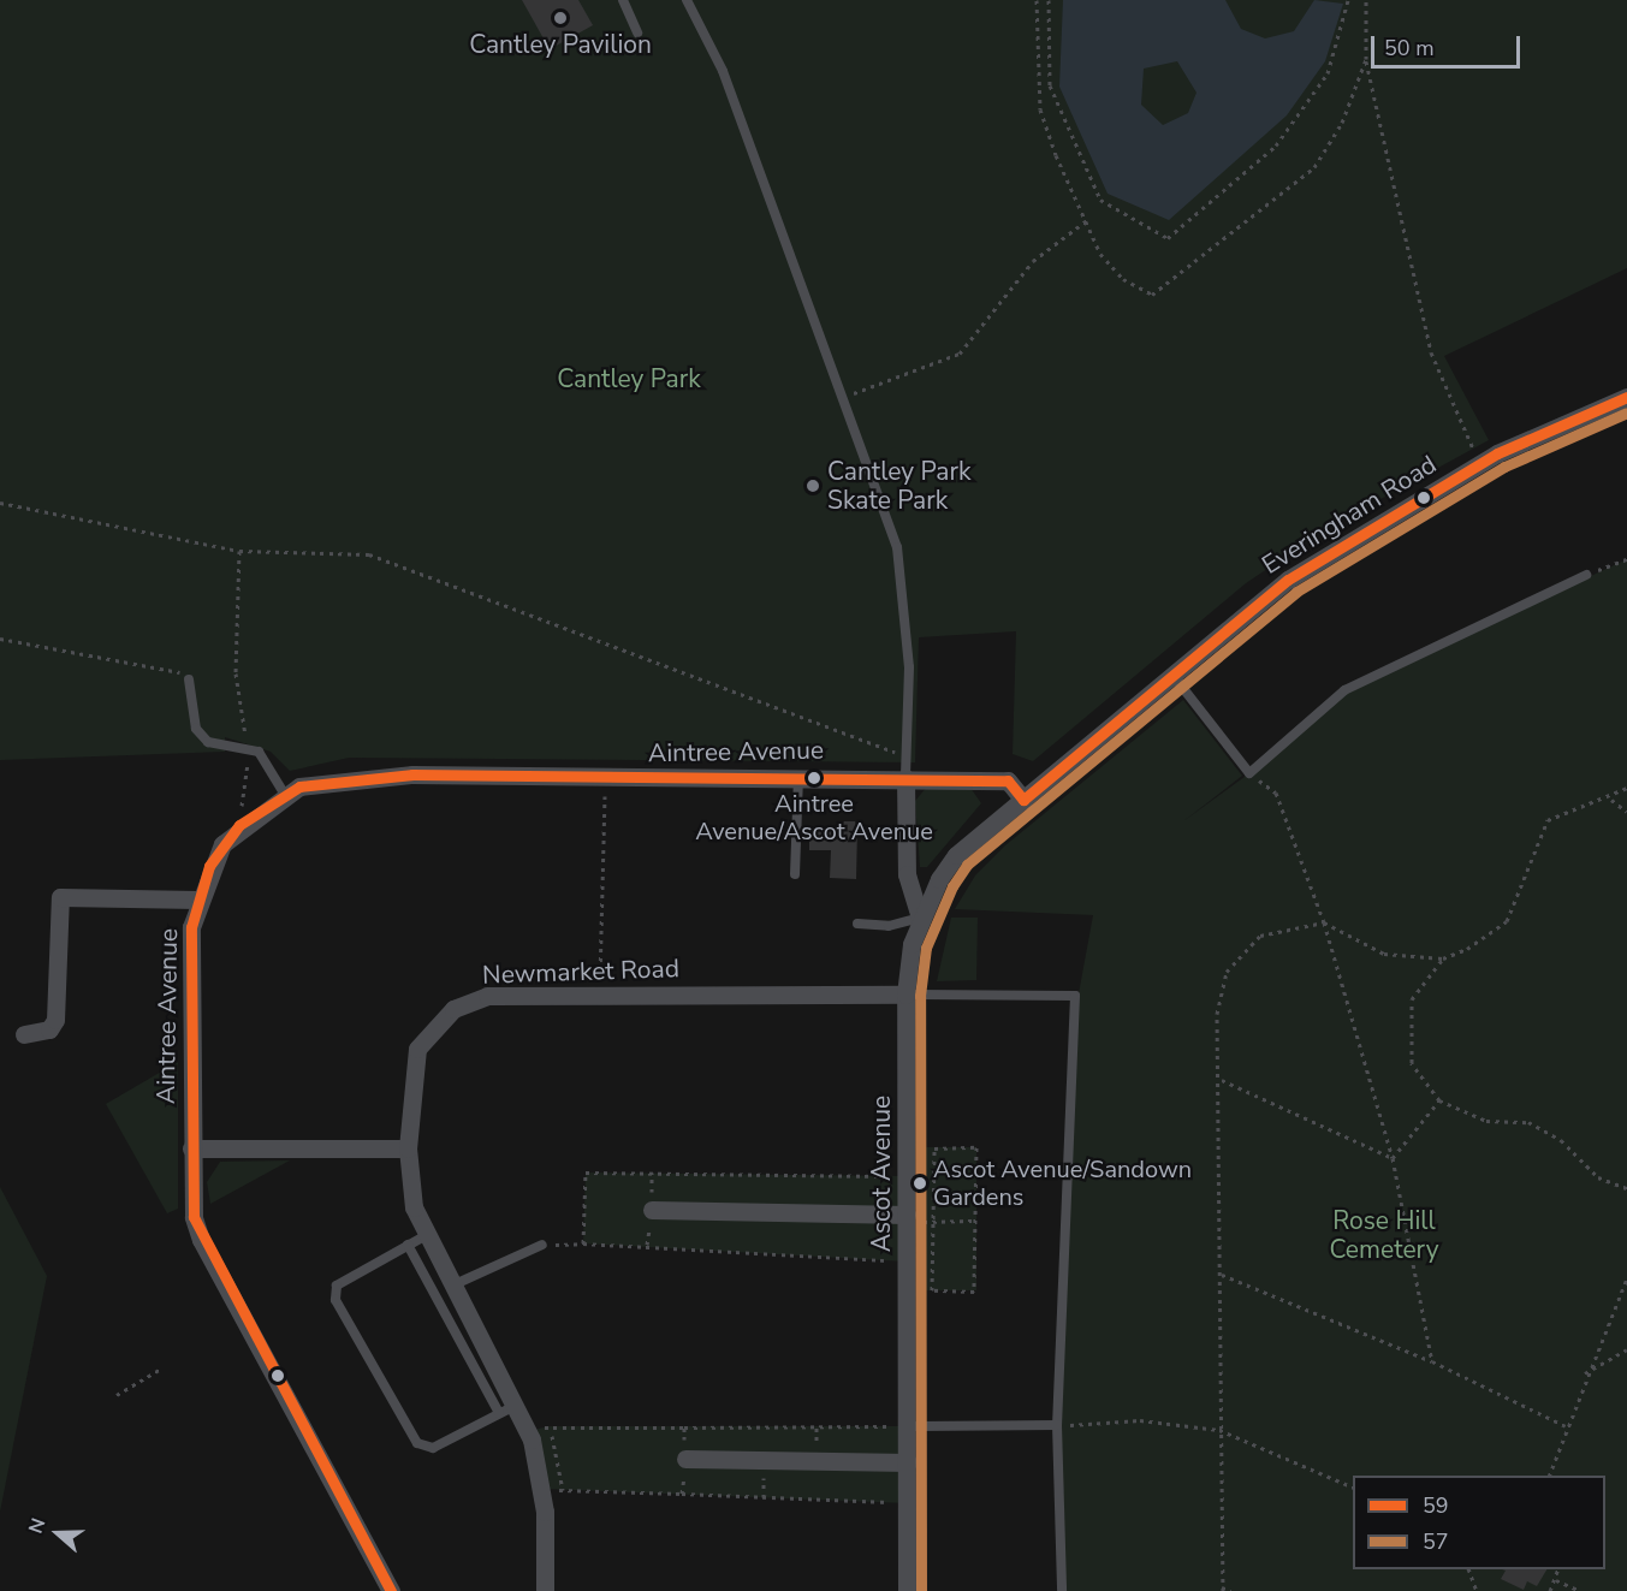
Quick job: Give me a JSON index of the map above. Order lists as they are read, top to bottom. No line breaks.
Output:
{"streets":{"street":["Everingham Road","Aintree Avenue","Newmarket Road","Ascot Avenue"]},"crossings":[["Everingham Road","Aintree Avenue"],["Everingham Road","Ascot Avenue"],["Aintree Avenue","Ascot Avenue"],["Newmarket Road","Ascot Avenue"]],"parks":["Cantley Park","Rose Hill Cemetery"],"places":["Cantley Pavilion","Cantley Park Skate Park","Aintree Avenue/Ascot Avenue","Ascot Avenue/Sandown Gardens"],"lines":["transit line 59","transit line 57"],"legend":["59","57"],"scale_bar":"50 m","north":"left"}
